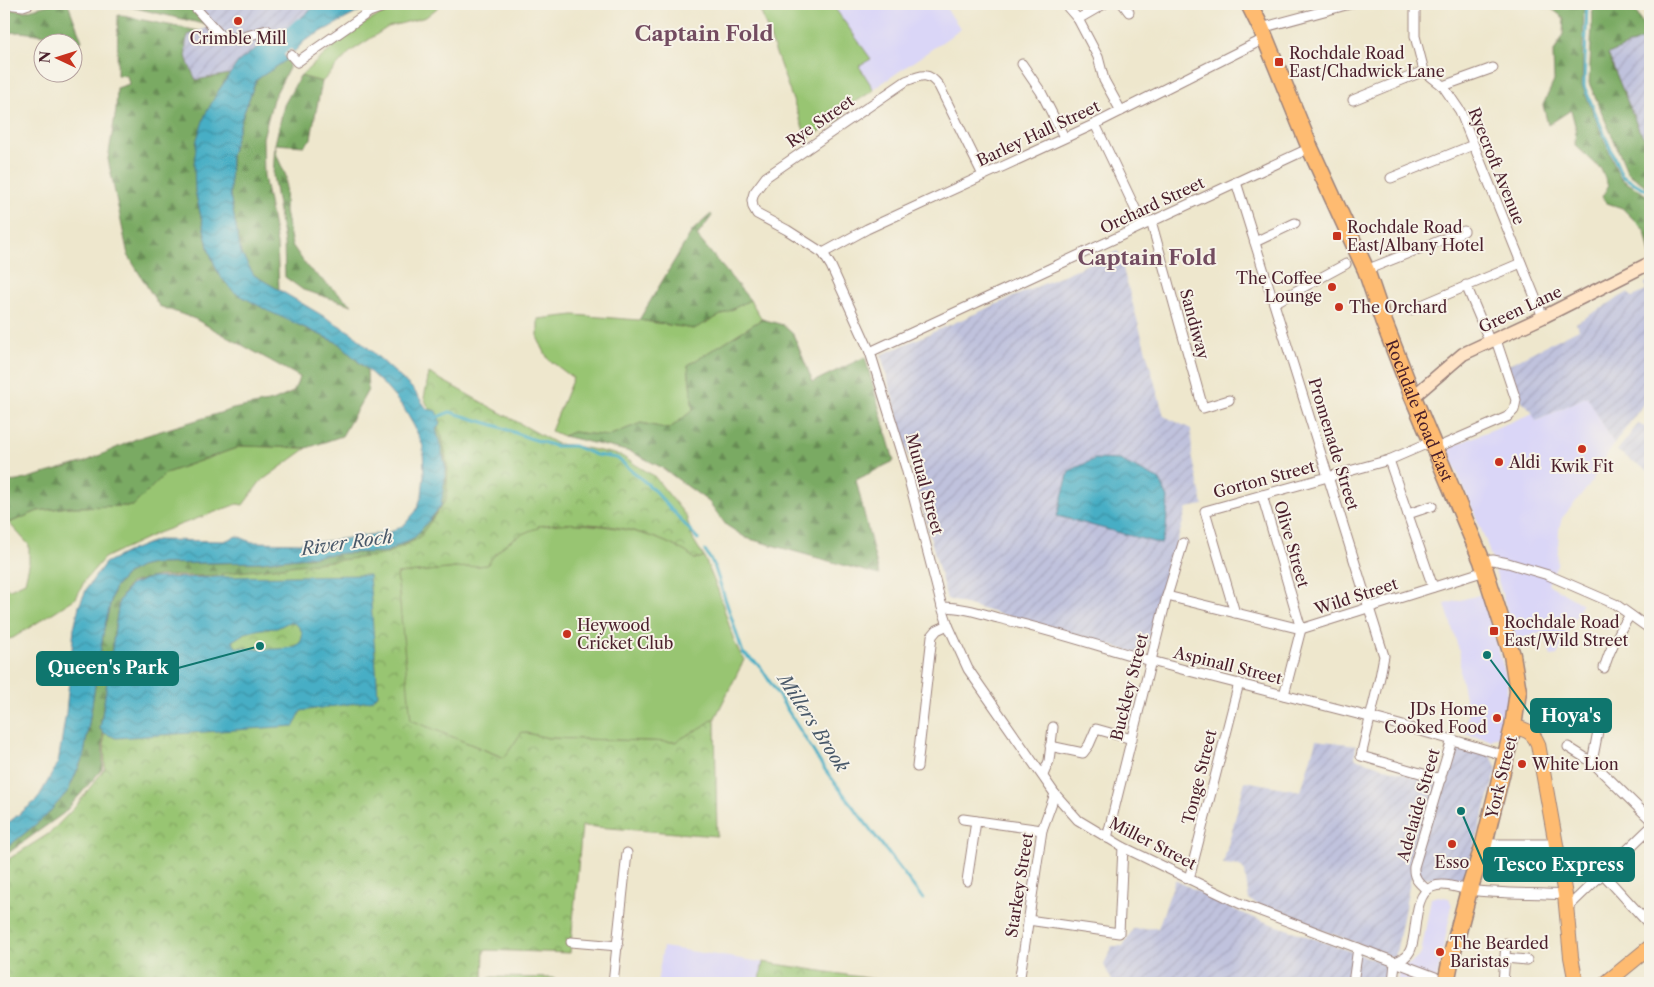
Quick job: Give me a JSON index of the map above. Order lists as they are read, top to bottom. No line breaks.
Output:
{"streets":{"highway":["Rochdale Road East","York Street"],"street":["Rye Street","Barley Hall Street","Ryecroft Avenue","Orchard Street","Green Lane","Sandiway","Promenade Street","Gorton Street","Mutual Street","Olive Street","Wild Street","Aspinall Street","Buckley Street","Tonge Street","Adelaide Street","Miller Street","Starkey Street"]},"crossings":[["Rye Street","Barley Hall Street"],["Rye Street","Mutual Street"],["Barley Hall Street","Rochdale Road East"],["Barley Hall Street","Mutual Street"],["Ryecroft Avenue","Green Lane"],["Orchard Street","Sandiway"],["Orchard Street","Rochdale Road East"],["Orchard Street","Promenade Street"],["Orchard Street","Mutual Street"],["Green Lane","Rochdale Road East"],["Green Lane","Gorton Street"],["Rochdale Road East","Gorton Street"],["Rochdale Road East","Wild Street"],["Rochdale Road East","York Street"],["Promenade Street","Gorton Street"],["Promenade Street","Wild Street"],["Promenade Street","Aspinall Street"],["Promenade Street","Adelaide Street"],["Gorton Street","Olive Street"],["Gorton Street","Wild Street"],["Mutual Street","Aspinall Street"],["Mutual Street","Miller Street"],["Olive Street","Wild Street"],["Wild Street","Buckley Street"],["Aspinall Street","Buckley Street"],["Aspinall Street","Tonge Street"],["Aspinall Street","York Street"],["Aspinall Street","Adelaide Street"],["Buckley Street","Miller Street"],["Tonge Street","Miller Street"],["York Street","Miller Street"],["Miller Street","Starkey Street"]],"districts":["Captain Fold","Captain Fold"],"water":["River Roch","Millers Brook"],"places":{"other":["Crimble Mill","The Coffee Lounge","The Orchard","Kwik Fit","Aldi","Heywood Cricket Club","Queen's Park","Hoya's","JDs Home Cooked Food","White Lion","Tesco Express","Esso","The Bearded Baristas"],"transit":["Rochdale Road East/Chadwick Lane","Rochdale Road East/Albany Hotel","Rochdale Road East/Wild Street"]},"north":"left"}
